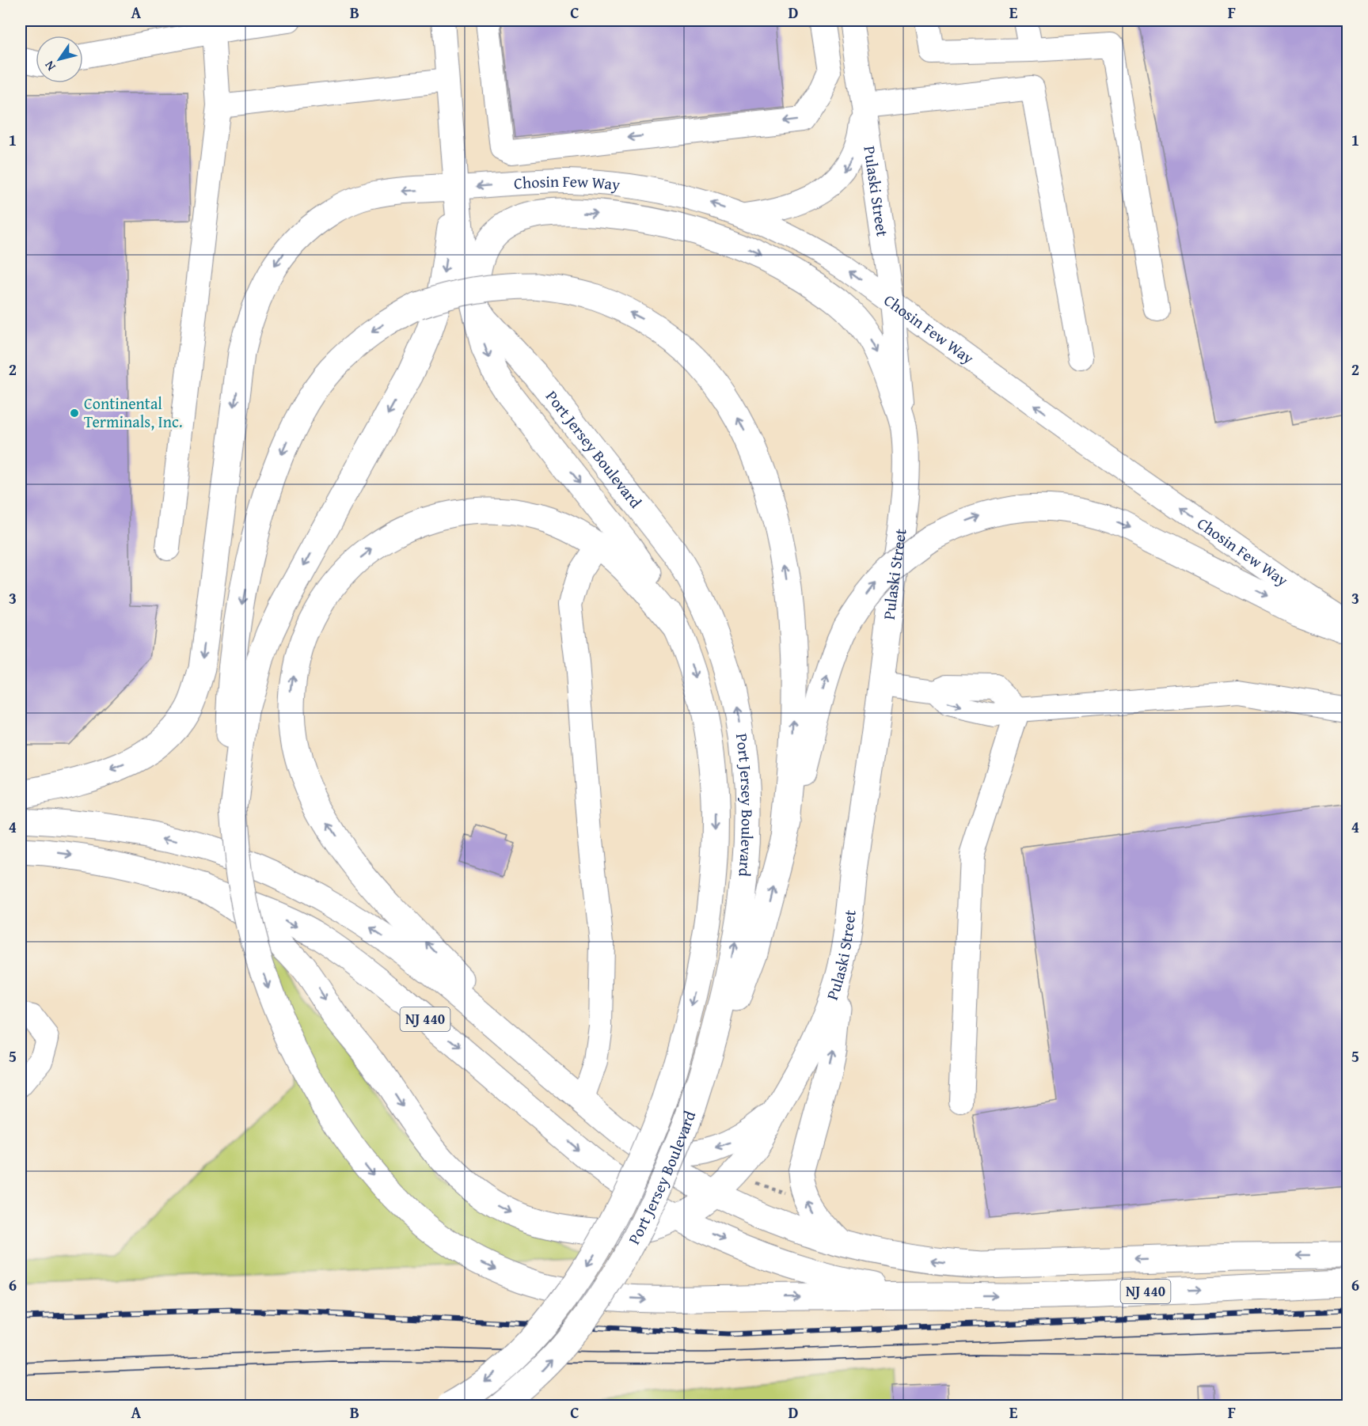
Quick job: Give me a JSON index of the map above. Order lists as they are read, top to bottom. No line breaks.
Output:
{"streets":{"highway":["Pulaski Street","Port Jersey Boulevard","NJ 440"],"street":["Chosin Few Way"]},"crossings":[["Chosin Few Way","Pulaski Street"],["Chosin Few Way","Port Jersey Boulevard"],["Pulaski Street","NJ 440"]],"one_way":["Chosin Few Way"],"places":["Continental Terminals, Inc."],"north":"bottom left","grid":{"columns":["A","B","C","D","E","F"],"rows":["1","2","3","4","5","6"]}}
